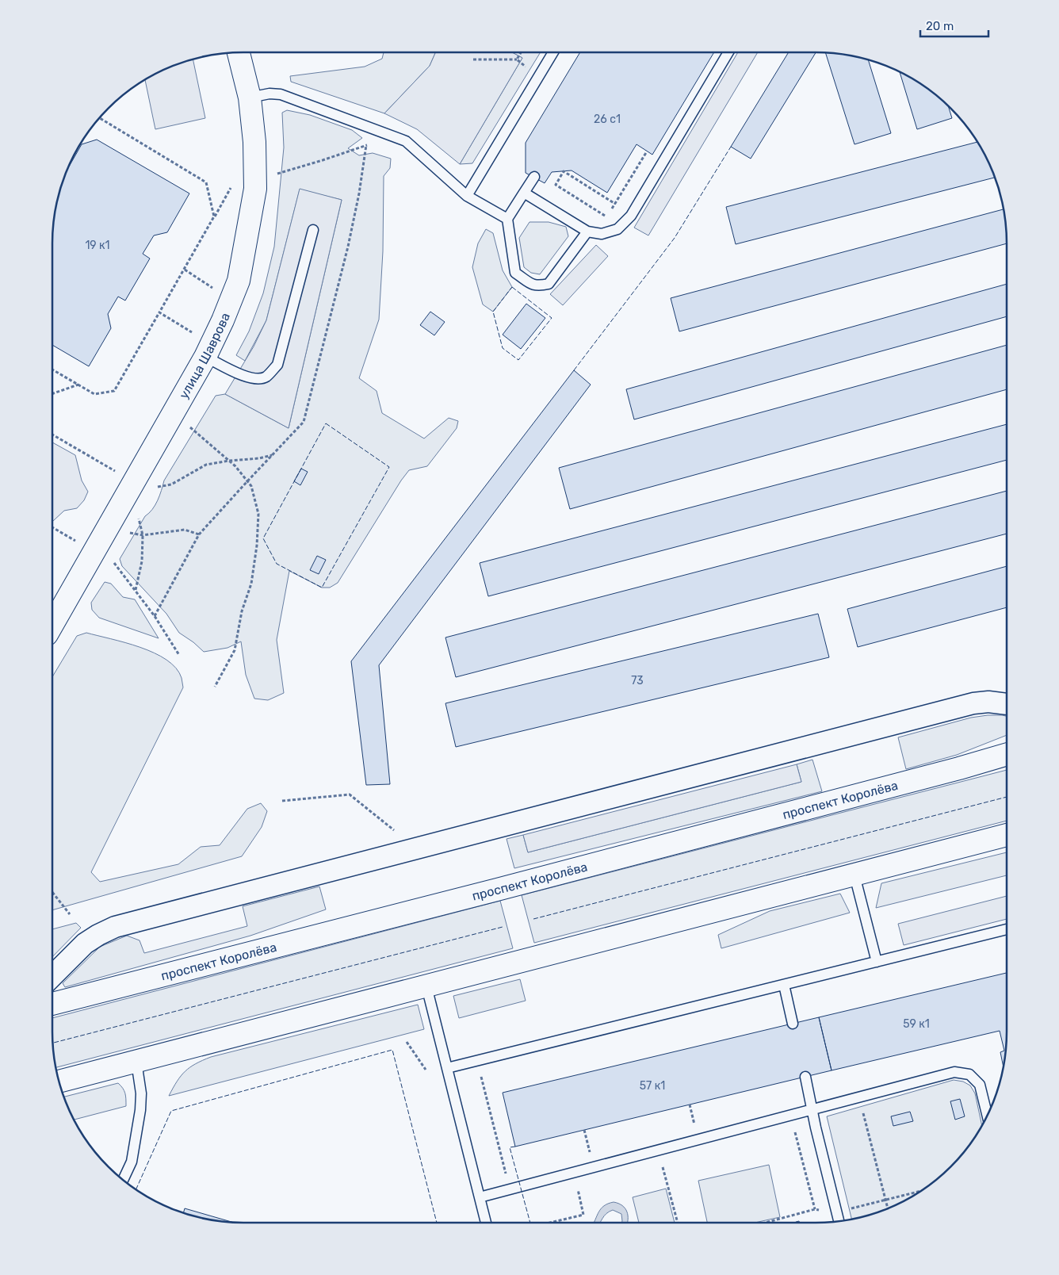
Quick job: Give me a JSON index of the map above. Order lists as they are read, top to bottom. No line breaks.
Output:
{"streets":{"street":["улица Шаврова","проспект Королёва"]},"house_numbers":["26 c1","19 к1","73","59 к1","57 к1"],"scale_bar":"20 m"}
